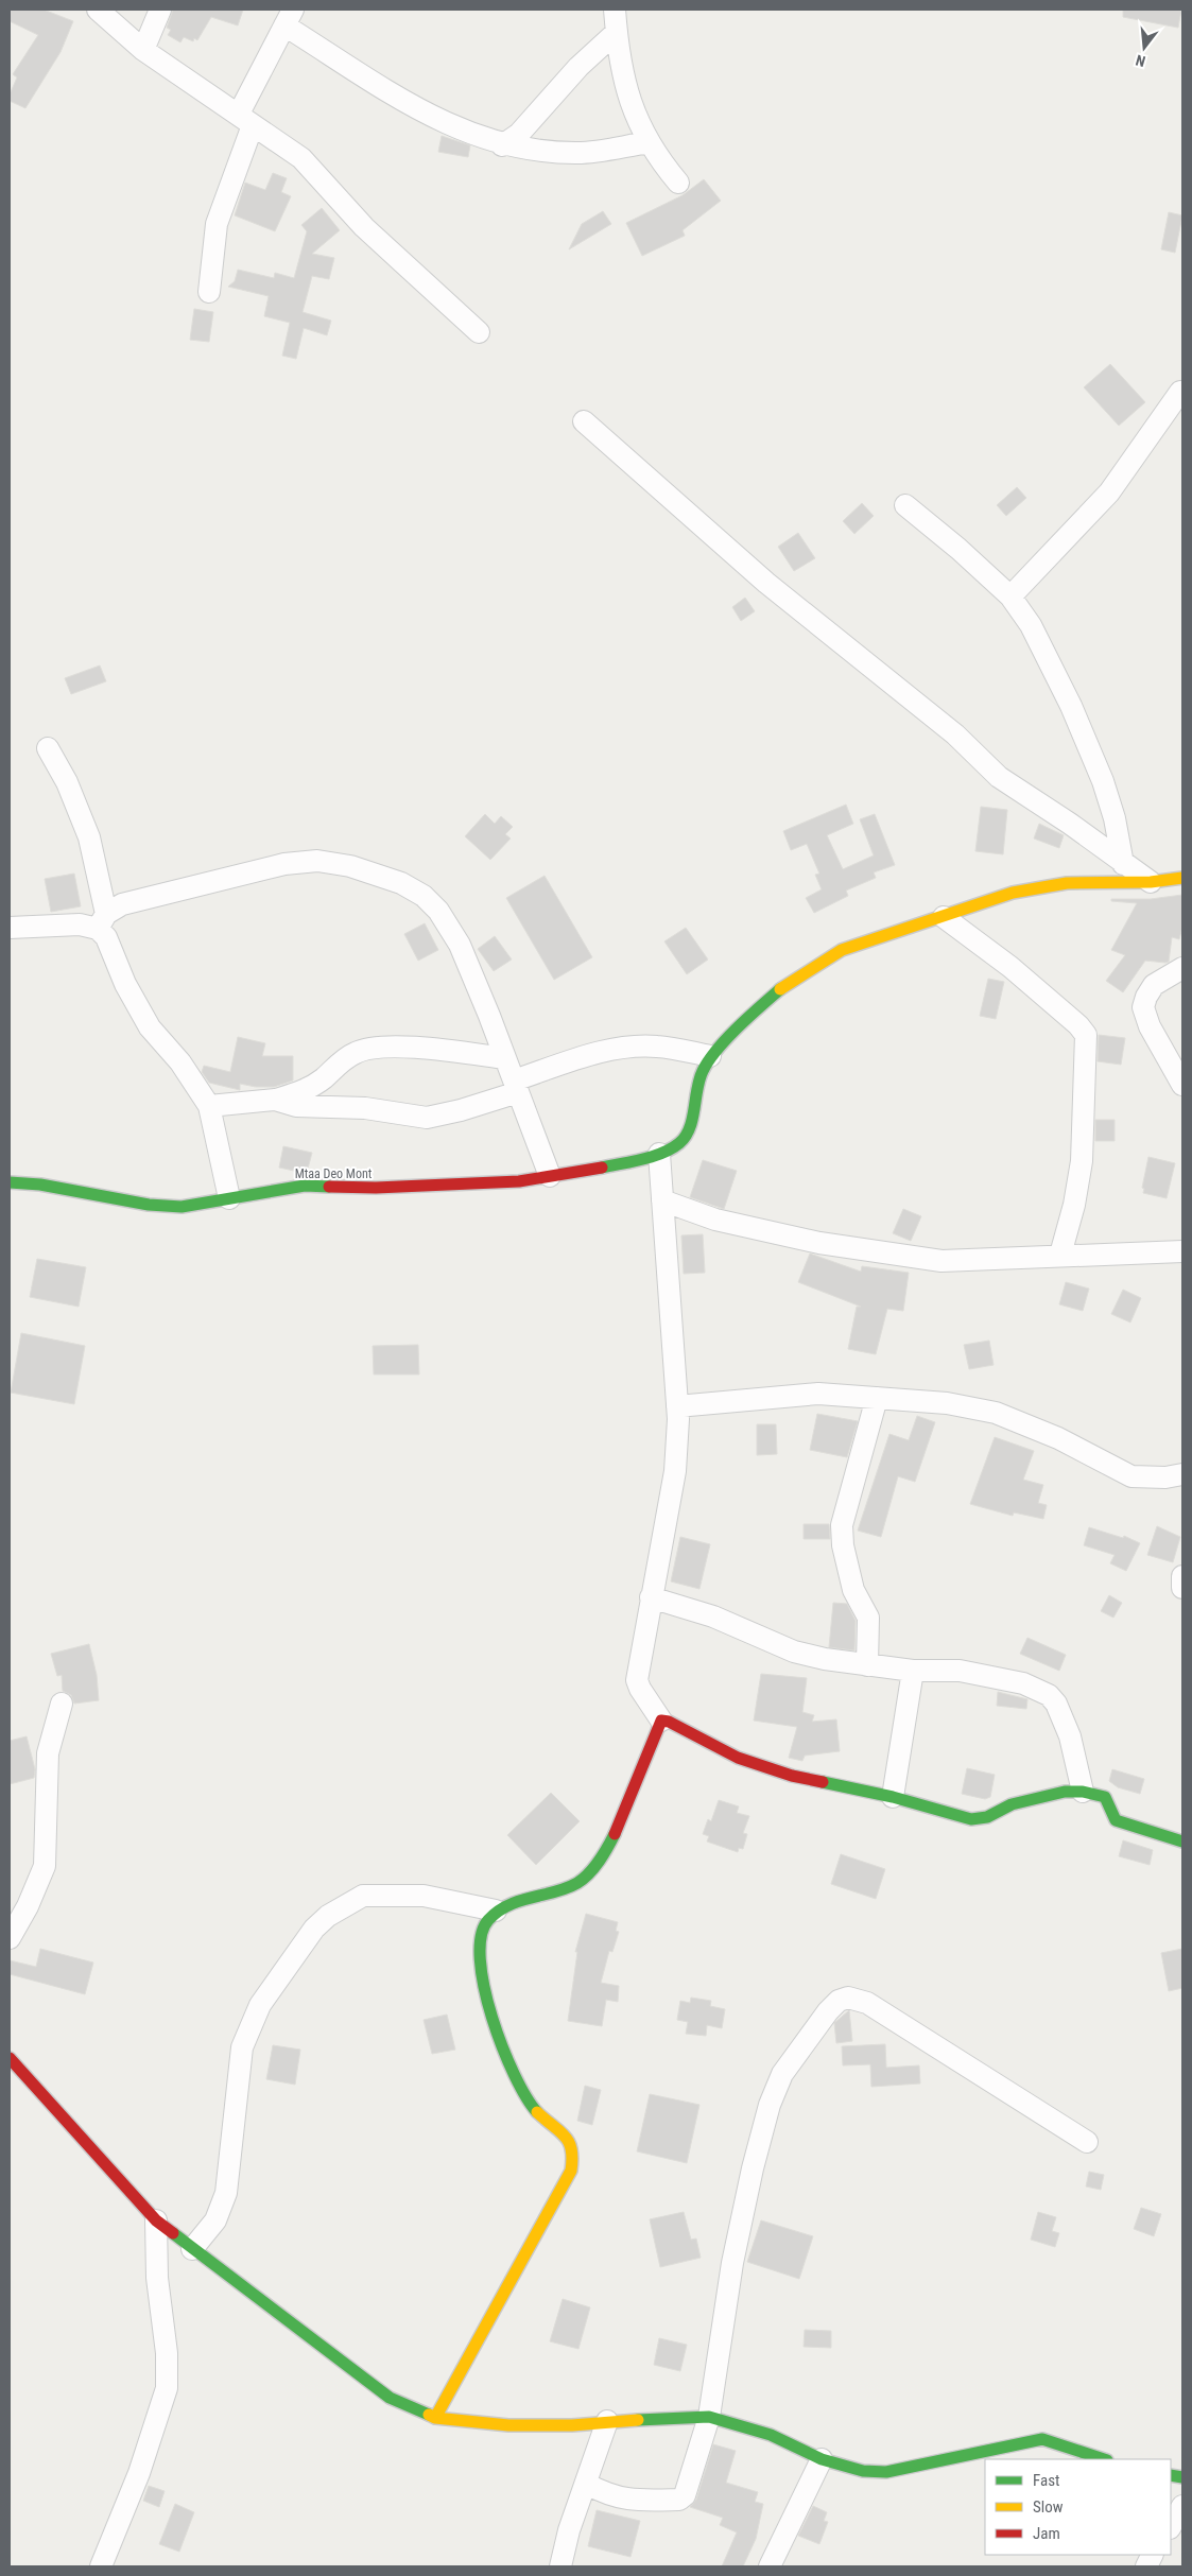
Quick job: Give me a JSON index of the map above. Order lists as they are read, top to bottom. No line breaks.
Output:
{"streets":{"street":["Mtaa Deo Mont"]},"legend":["Fast","Slow","Jam"],"north":"bottom"}
